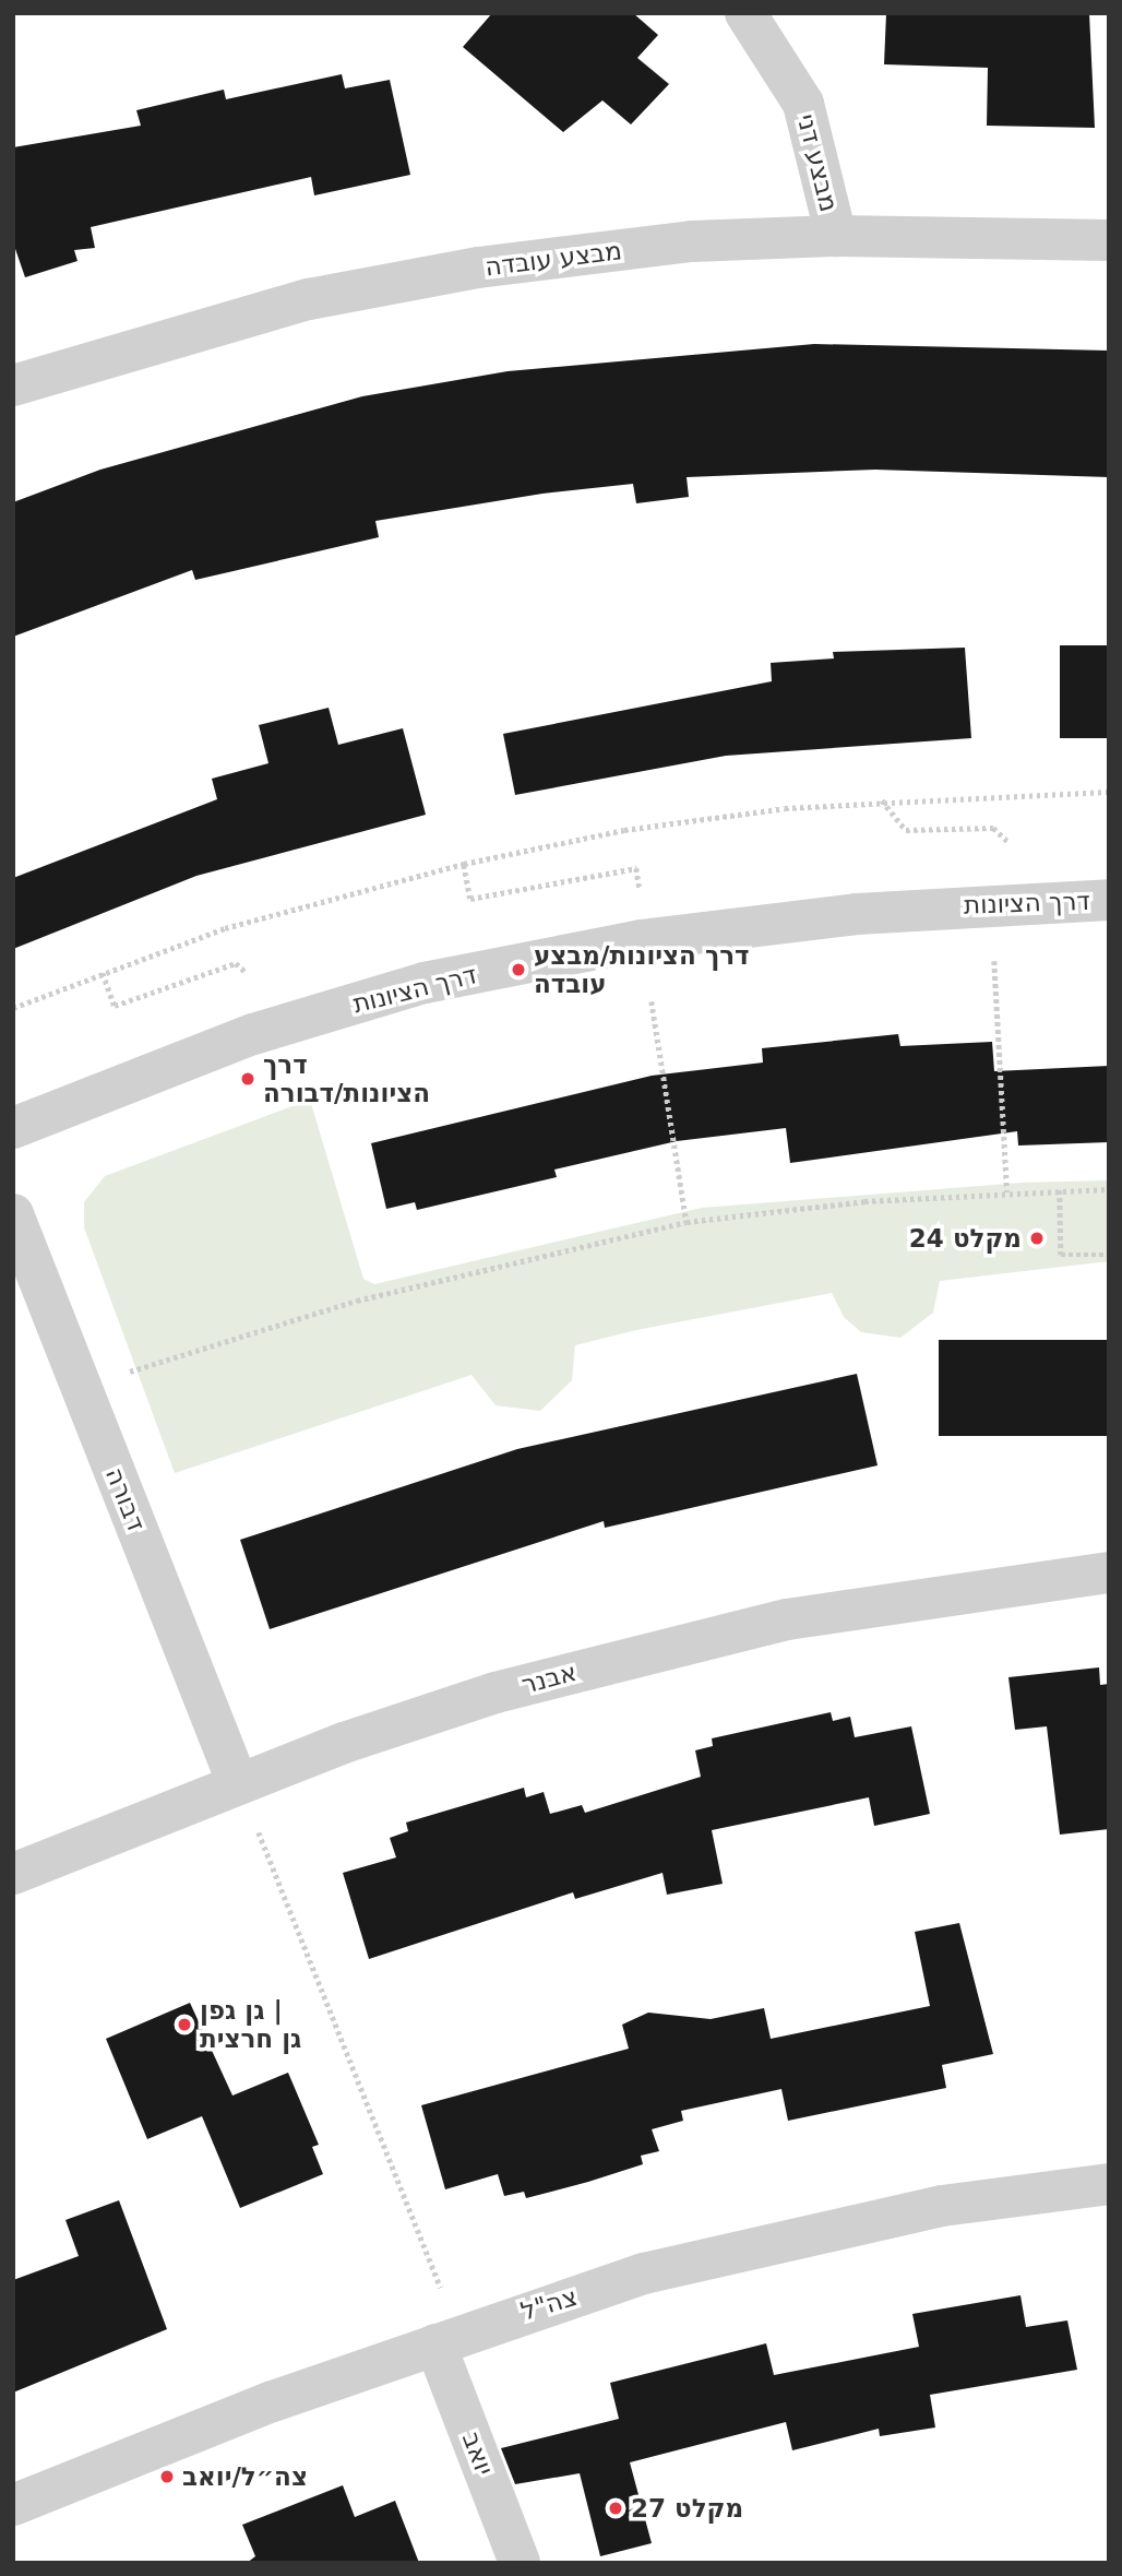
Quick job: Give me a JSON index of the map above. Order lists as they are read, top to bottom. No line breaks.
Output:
{"streets":{"street":["מבצע דני","מבצע עובדה","דרך הציונות","דבורה","אבנר","צה\"ל","יואב"]},"crossings":[["מבצע דני","מבצע עובדה"],["דבורה","אבנר"],["צה\"ל","יואב"]],"places":["דרך הציונות/מבצע עובדה","דרך הציונות/דבורה","מקלט 24","גן גפן | גן חרצית","צה״ל/יואב","מקלט 27"]}
